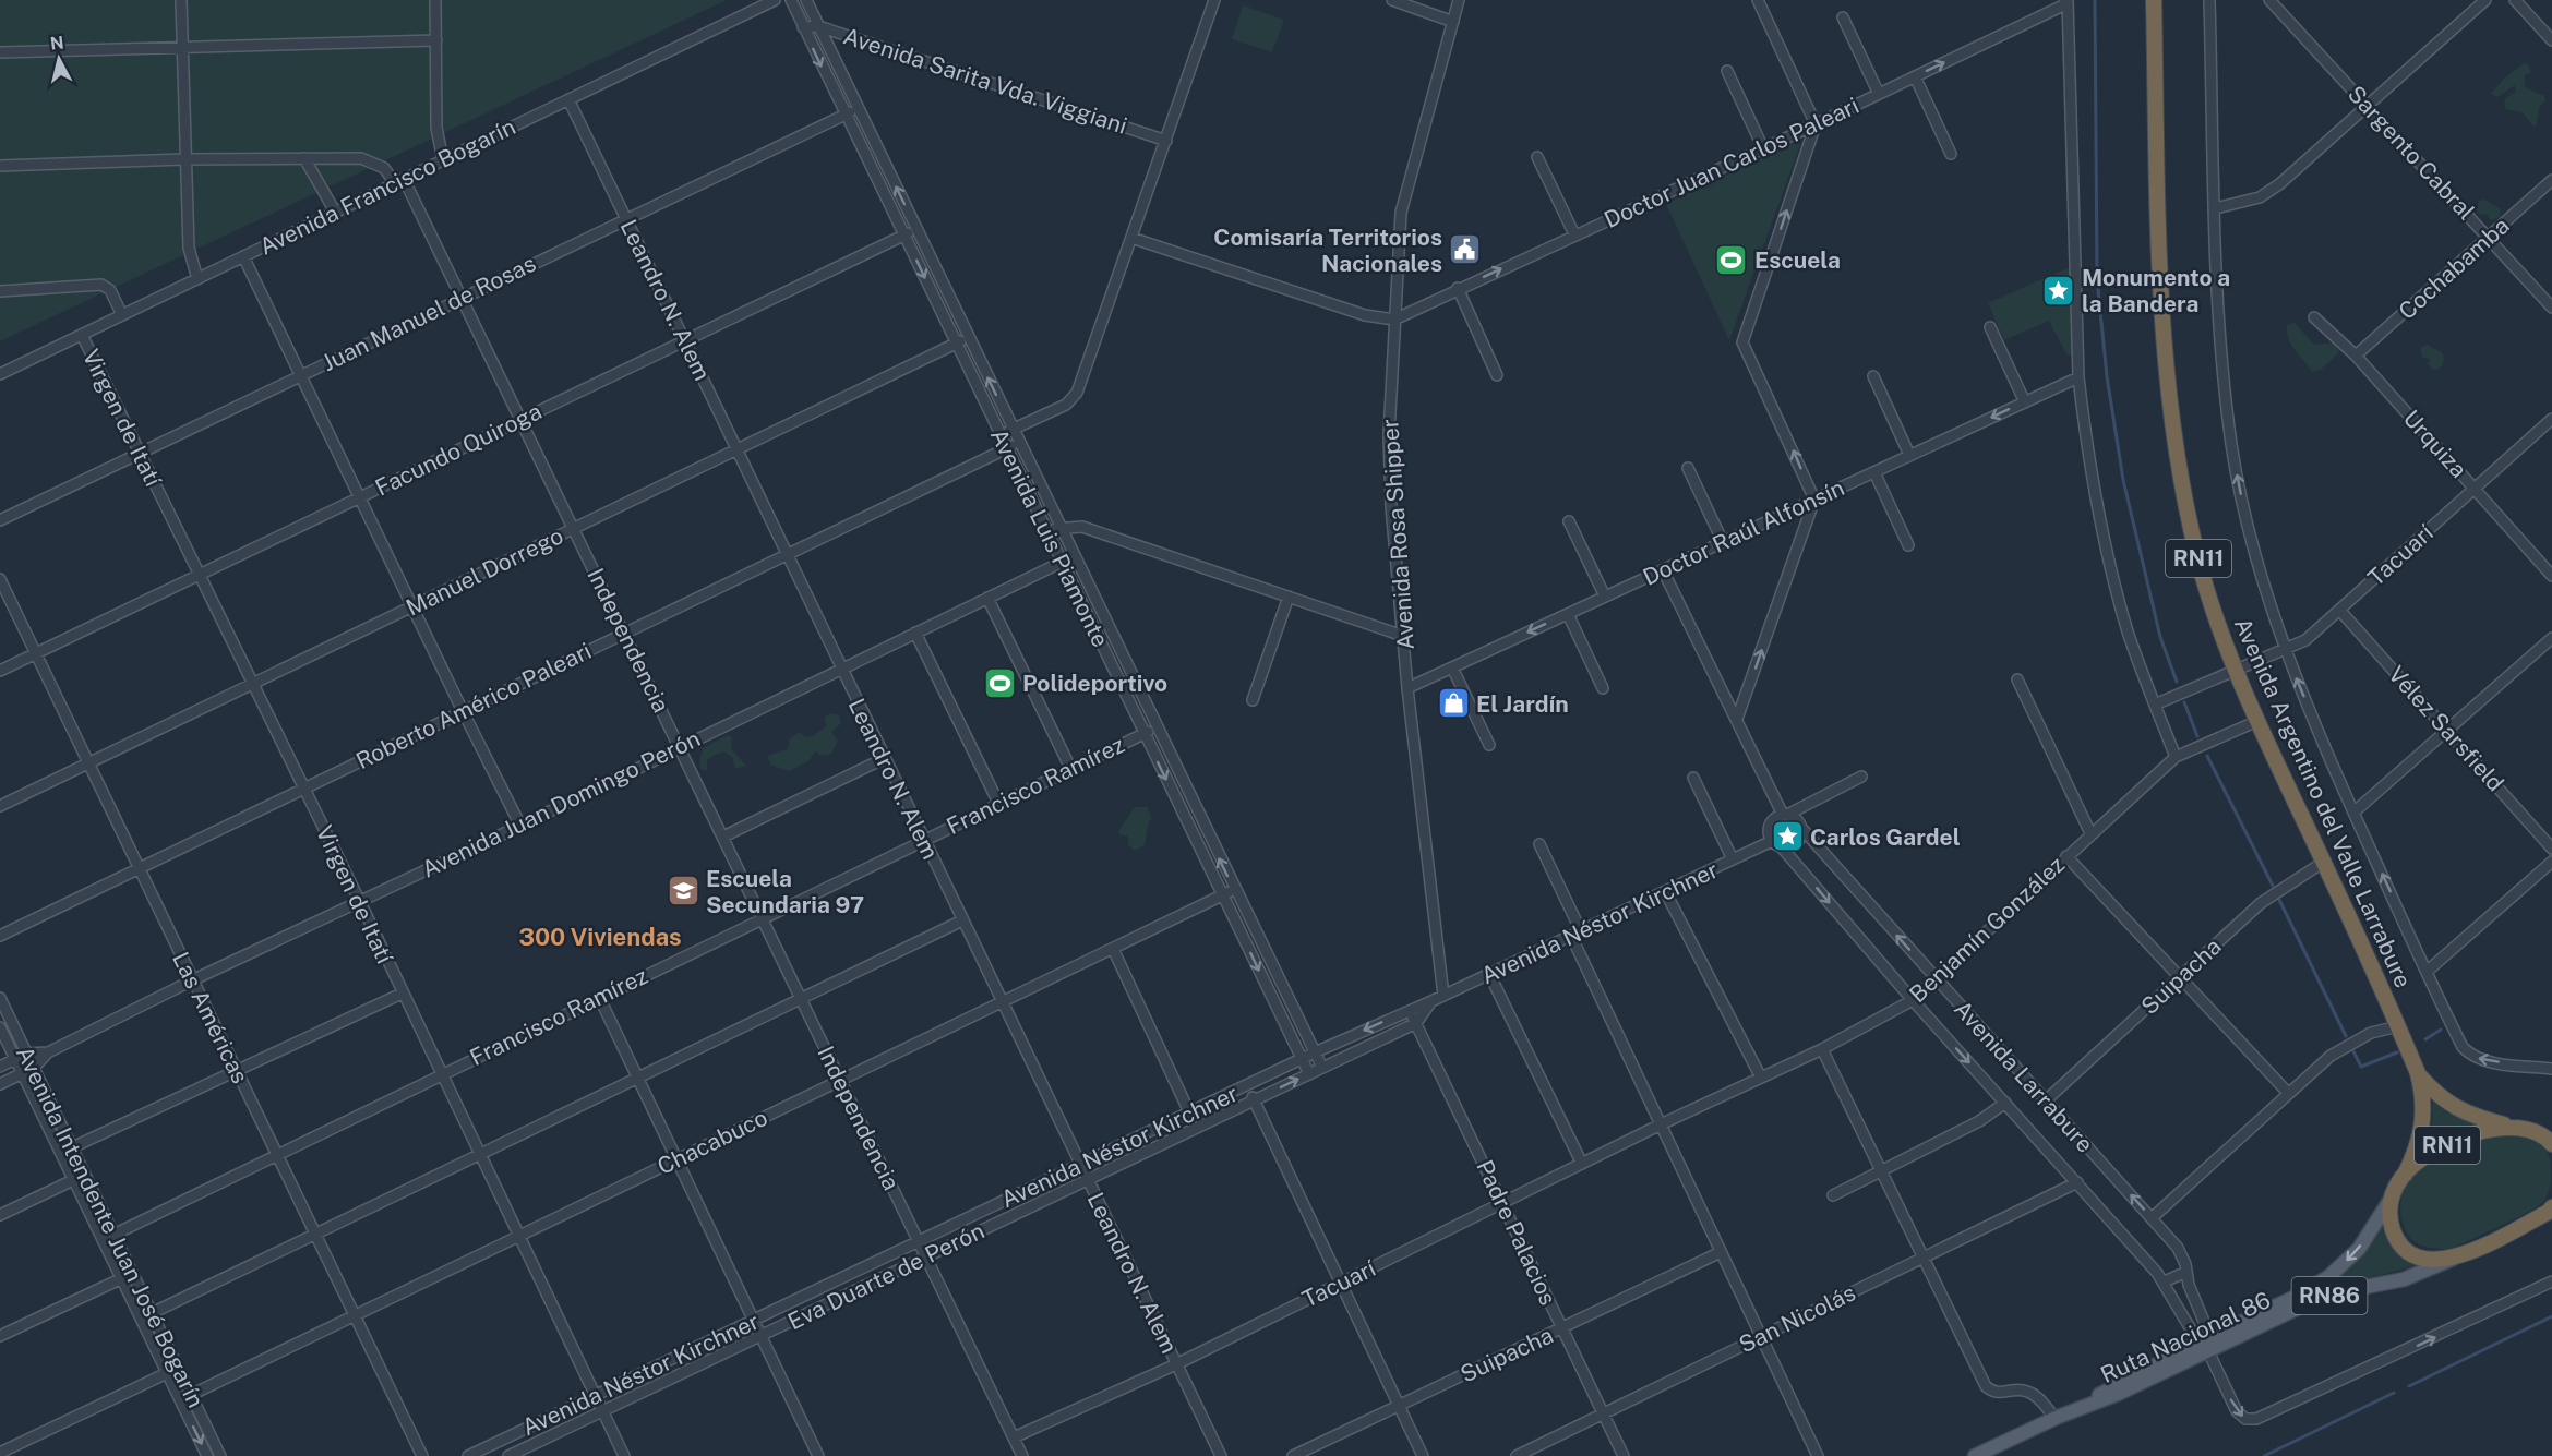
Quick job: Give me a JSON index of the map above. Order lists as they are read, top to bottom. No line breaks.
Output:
{"streets":{"highway":["RN11","Avenida Argentino del Valle Larrabure"],"main road":["RN86","Ruta Nacional 86"],"street":["Avenida Sarita Vda. Viggiani","Sargento Cabral","Doctor Juan Carlos Paleari","Avenida Francisco Bogarín","Cochabamba","Leandro N. Alem","Juan Manuel de Rosas","Virgen de Itatí","Urquiza","Facundo Quiroga","Doctor Raúl Alfonsín","Avenida Rosa Shipper","Avenida Luis Piamonte","Tacuarí","Manuel Dorrego","Independencia","Roberto Américo Paleari","Vélez Sarsfield","Francisco Ramírez","Avenida Juan Domingo Perón","Avenida Néstor Kirchner","Benjamín González","Suipacha","Las Américas","Avenida Larrabure","Chacabuco","Avenida Intendente Juan José Bogarín","Padre Palacios","Eva Duarte de Perón","San Nicolás"]},"crossings":[["Avenida Sarita Vda. Viggiani","Avenida Luis Piamonte"],["Sargento Cabral","Cochabamba"],["Doctor Juan Carlos Paleari","Avenida Rosa Shipper"],["Avenida Francisco Bogarín","Leandro N. Alem"],["Avenida Francisco Bogarín","Virgen de Itatí"],["Avenida Francisco Bogarín","Independencia"],["Cochabamba","Urquiza"],["Leandro N. Alem","Juan Manuel de Rosas"],["Leandro N. Alem","Facundo Quiroga"],["Leandro N. Alem","Tacuarí"],["Leandro N. Alem","Manuel Dorrego"],["Leandro N. Alem","Roberto Américo Paleari"],["Leandro N. Alem","Francisco Ramírez"],["Leandro N. Alem","Avenida Juan Domingo Perón"],["Leandro N. Alem","Avenida Néstor Kirchner"],["Leandro N. Alem","Chacabuco"],["Leandro N. Alem","Eva Duarte de Perón"],["Juan Manuel de Rosas","Virgen de Itatí"],["Juan Manuel de Rosas","Avenida Luis Piamonte"],["Juan Manuel de Rosas","Independencia"],["Virgen de Itatí","Facundo Quiroga"],["Virgen de Itatí","Manuel Dorrego"],["Virgen de Itatí","Roberto Américo Paleari"],["Virgen de Itatí","Francisco Ramírez"],["Virgen de Itatí","Avenida Juan Domingo Perón"],["Virgen de Itatí","Avenida Néstor Kirchner"],["Virgen de Itatí","Chacabuco"],["Virgen de Itatí","Eva Duarte de Perón"],["Urquiza","Tacuarí"],["Facundo Quiroga","Avenida Luis Piamonte"],["Facundo Quiroga","Independencia"],["Facundo Quiroga","Las Américas"],["Doctor Raúl Alfonsín","Avenida Rosa Shipper"],["Avenida Rosa Shipper","Avenida Néstor Kirchner"],["Avenida Luis Piamonte","Manuel Dorrego"],["Avenida Luis Piamonte","Roberto Américo Paleari"],["Avenida Luis Piamonte","Francisco Ramírez"],["Avenida Luis Piamonte","Avenida Juan Domingo Perón"],["Avenida Luis Piamonte","Avenida Néstor Kirchner"],["Avenida Luis Piamonte","Chacabuco"],["Avenida Luis Piamonte","Eva Duarte de Perón"],["Tacuarí","Independencia"],["Tacuarí","Vélez Sarsfield"],["Tacuarí","Avenida Argentino del Valle Larrabure"],["Tacuarí","Benjamín González"],["Tacuarí","Padre Palacios"],["RN11","Avenida Argentino del Valle Larrabure"],["RN11","Ruta Nacional 86"],["Manuel Dorrego","Independencia"],["Manuel Dorrego","Las Américas"],["Independencia","Roberto Américo Paleari"],["Independencia","Francisco Ramírez"],["Independencia","Avenida Juan Domingo Perón"],["Independencia","Avenida Néstor Kirchner"],["Independencia","Chacabuco"],["Independencia","Eva Duarte de Perón"],["Roberto Américo Paleari","Las Américas"],["Francisco Ramírez","Las Américas"],["Francisco Ramírez","Avenida Intendente Juan José Bogarín"],["Avenida Argentino del Valle Larrabure","Benjamín González"],["Avenida Argentino del Valle Larrabure","Suipacha"],["Avenida Juan Domingo Perón","Las Américas"],["Avenida Juan Domingo Perón","Avenida Intendente Juan José Bogarín"],["Avenida Néstor Kirchner","Avenida Larrabure"],["Avenida Néstor Kirchner","Padre Palacios"],["Avenida Néstor Kirchner","Eva Duarte de Perón"],["Benjamín González","Avenida Larrabure"],["Suipacha","Avenida Larrabure"],["Suipacha","Padre Palacios"],["Las Américas","Chacabuco"],["Avenida Larrabure","San Nicolás"],["Avenida Larrabure","Ruta Nacional 86"],["Chacabuco","Avenida Intendente Juan José Bogarín"],["Padre Palacios","Eva Duarte de Perón"],["Padre Palacios","San Nicolás"]],"one_way":["Doctor Juan Carlos Paleari"],"districts":["300 Viviendas"],"places":{"public building":["Comisaría Territorios Nacionales"],"sports":["Escuela","Polideportivo"],"place":["Monumento a la Bandera","Carlos Gardel"],"shop":["El Jardín"],"school or university":["Escuela Secundaria 97"]},"north":"top"}
